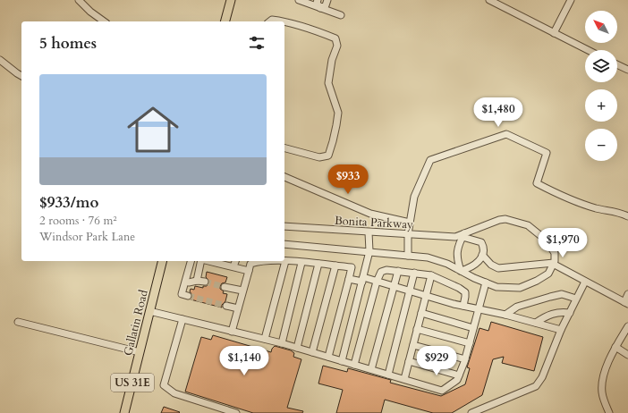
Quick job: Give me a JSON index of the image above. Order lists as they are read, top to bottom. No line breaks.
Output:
{"streets":{"main road":["Gallatin Road","US 31E"],"street":["Bonita Parkway"]},"north":"top left","page":{"map_buttons":["+","−"],"heading":"5 homes","list":[{"name":"$933/mo","note":"2 rooms · 76 m² · Windsor Park Lane"}],"price":["$1,480","$933","$1,970","$1,140","$929"]}}
